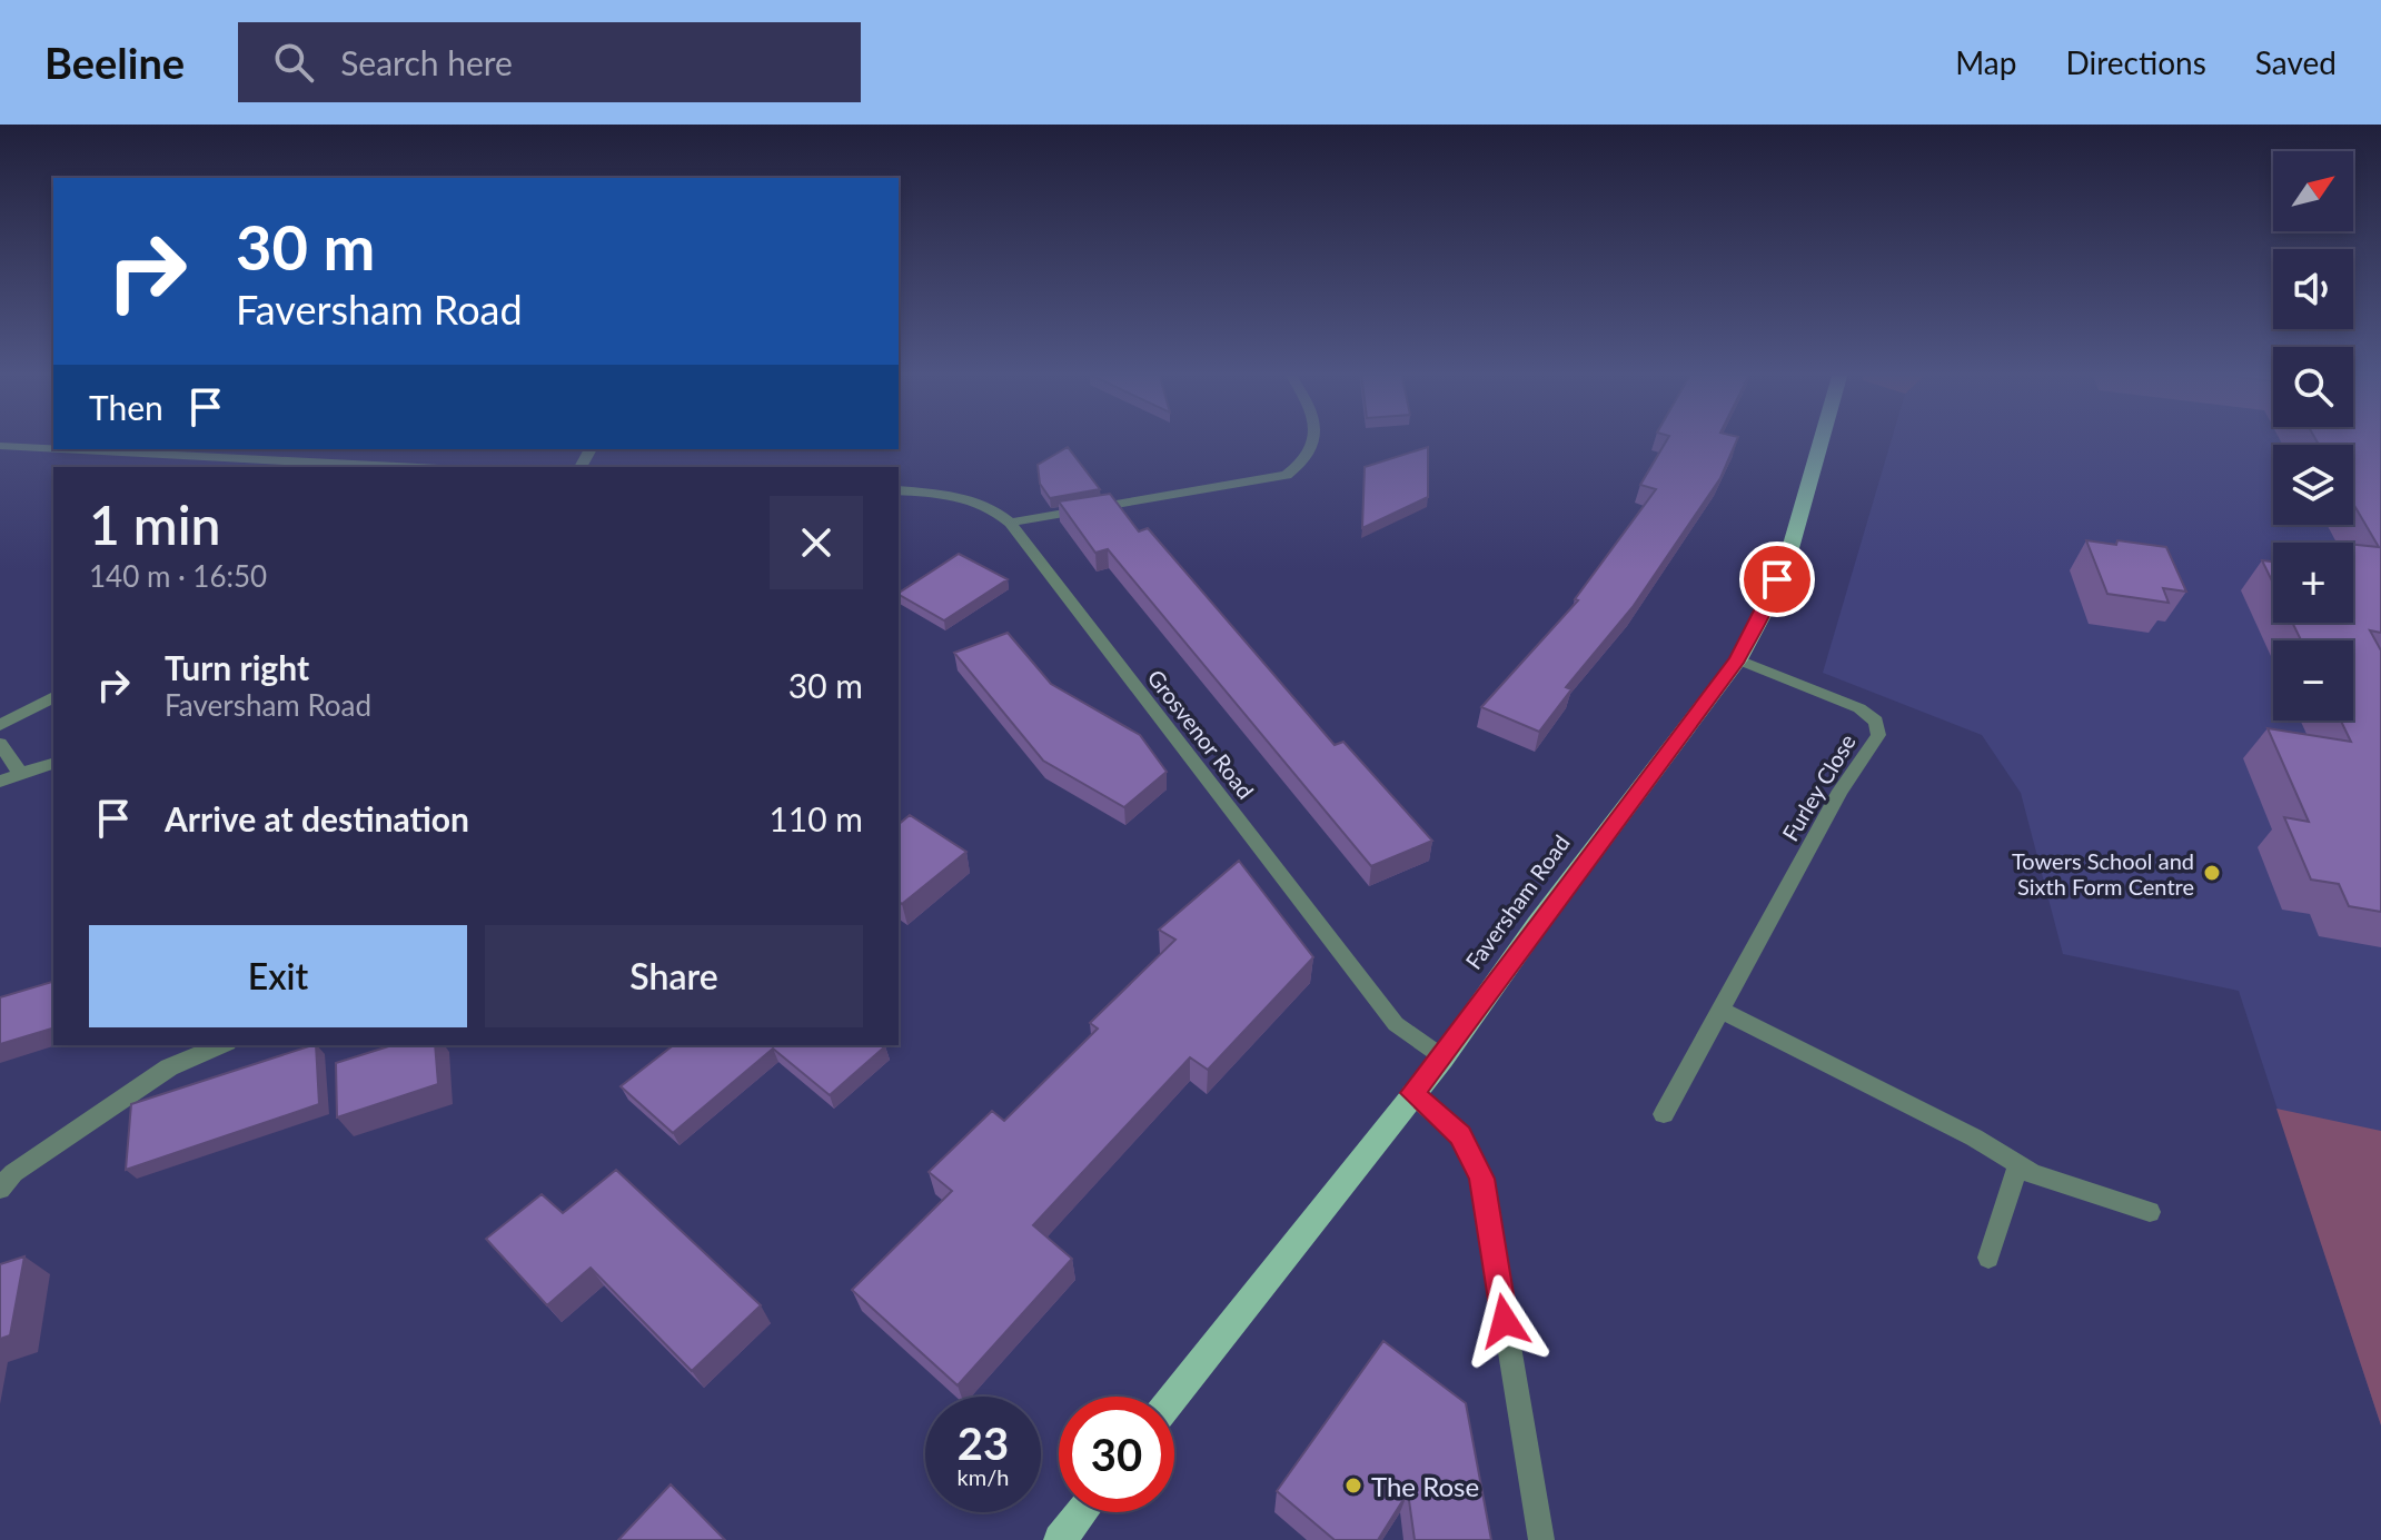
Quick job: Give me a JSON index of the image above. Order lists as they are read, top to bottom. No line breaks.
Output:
{"streets":{"main road":["Faversham Road"],"street":["Grosvenor Road","Furley Close"]},"crossings":[["Grosvenor Road","Faversham Road"],["Furley Close","Faversham Road"]],"places":["Towers School and Sixth Form Centre","The Rose"],"north":"top right","page":{"header":"Beeline","search":"Search here","nav":["Map","Directions","Saved"],"map_buttons":["+","−"],"turn":["30 m","Faversham Road"],"then":"Then","heading":["1 min","140 m · 16:50"],"list":[{"name":"Turn right","note":"Faversham Road","value":"30 m"},{"name":"Arrive at destination","value":"110 m"}],"buttons":["Exit","Share"],"speed":"23 km/h","limit":"30"}}
